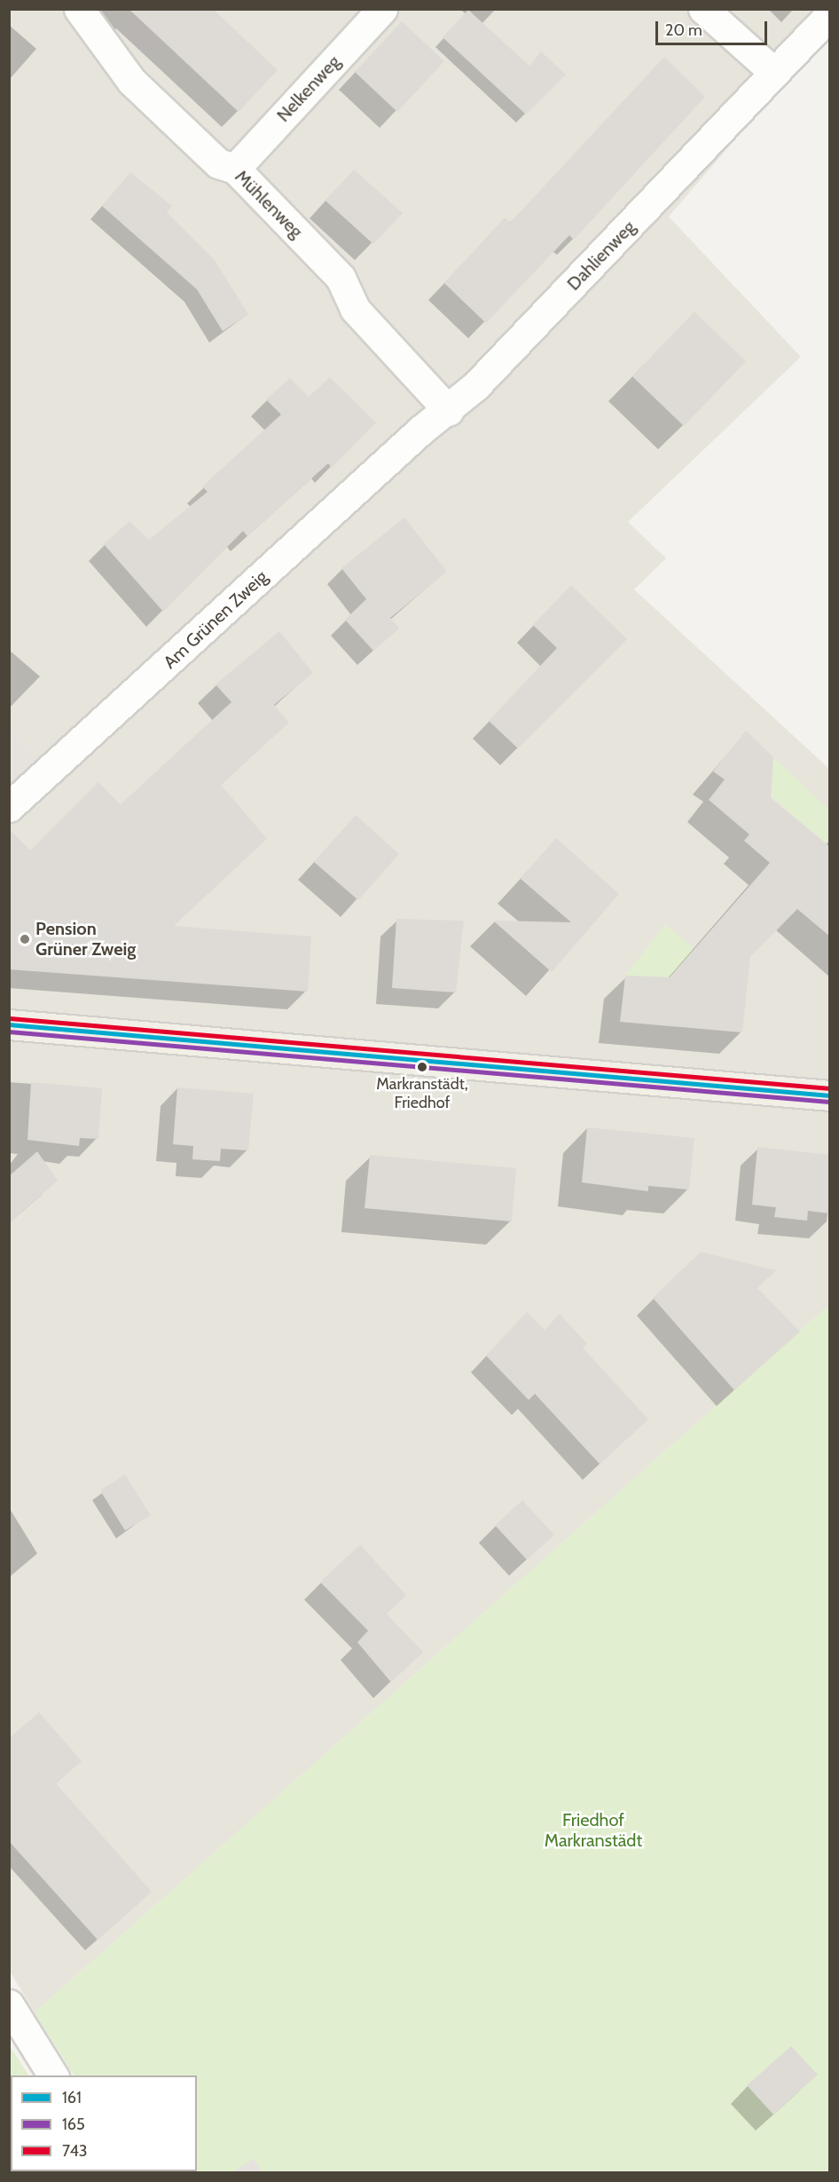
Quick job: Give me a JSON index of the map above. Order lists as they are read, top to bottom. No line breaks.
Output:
{"streets":{"street":["Nelkenweg","Mühlenweg","Dahlienweg","Am Grünen Zweig"]},"crossings":[["Nelkenweg","Mühlenweg"],["Mühlenweg","Dahlienweg"],["Dahlienweg","Am Grünen Zweig"]],"parks":["Friedhof Markranstädt"],"places":["Pension Grüner Zweig","Markranstädt, Friedhof"],"lines":["transit line 743","transit line 161","transit line 165"],"legend":["161","165","743"],"scale_bar":"20 m"}
